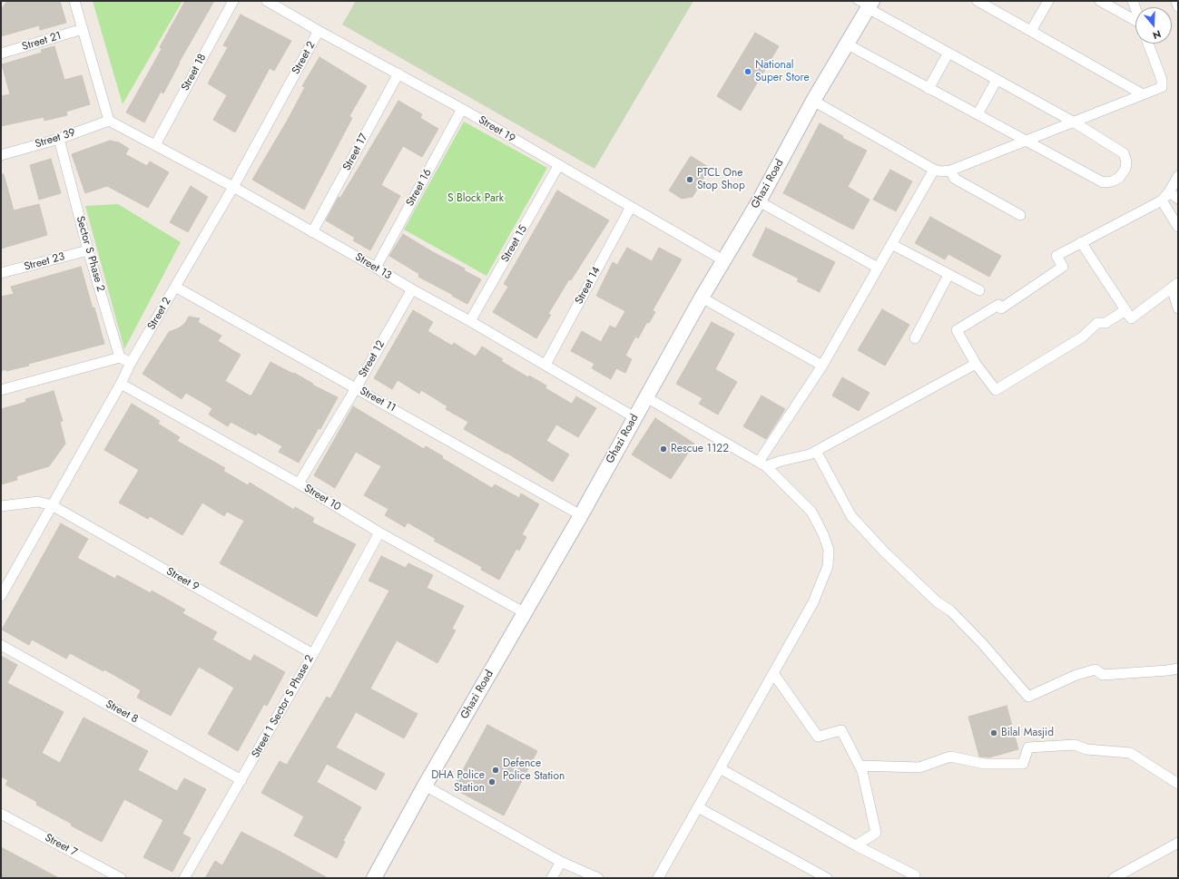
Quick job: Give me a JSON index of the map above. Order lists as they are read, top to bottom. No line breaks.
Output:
{"streets":{"main road":["Ghazi Road"],"street":["Street 21","Street 2","Street 18","Street 19","Street 39","Street 17","Street 16","Street 15","Sector S Phase 2","Street 23","Street 13","Street 14","Street 12","Street 11","Street 10","Street 9","Street 1 Sector S Phase 2","Street 8","Street 7"]},"crossings":[["Street 2","Street 19"],["Street 2","Street 13"],["Street 2","Street 11"],["Street 2","Street 10"],["Street 2","Street 9"],["Street 18","Street 13"],["Street 19","Street 17"],["Street 19","Ghazi Road"],["Street 19","Street 16"],["Street 19","Street 15"],["Street 19","Street 14"],["Street 39","Sector S Phase 2"],["Street 39","Street 13"],["Street 17","Street 13"],["Ghazi Road","Street 13"],["Ghazi Road","Street 11"],["Ghazi Road","Street 10"],["Street 16","Street 13"],["Street 15","Street 13"],["Sector S Phase 2","Street 23"],["Street 13","Street 14"],["Street 13","Street 12"],["Street 12","Street 11"],["Street 12","Street 10"],["Street 10","Street 1 Sector S Phase 2"],["Street 9","Street 1 Sector S Phase 2"],["Street 1 Sector S Phase 2","Street 8"]],"parks":["S Block Park"],"places":["National Super Store","PTCL One Stop Shop","Rescue 1122","Bilal Masjid","Defence Police Station","DHA Police Station"],"north":"bottom"}
